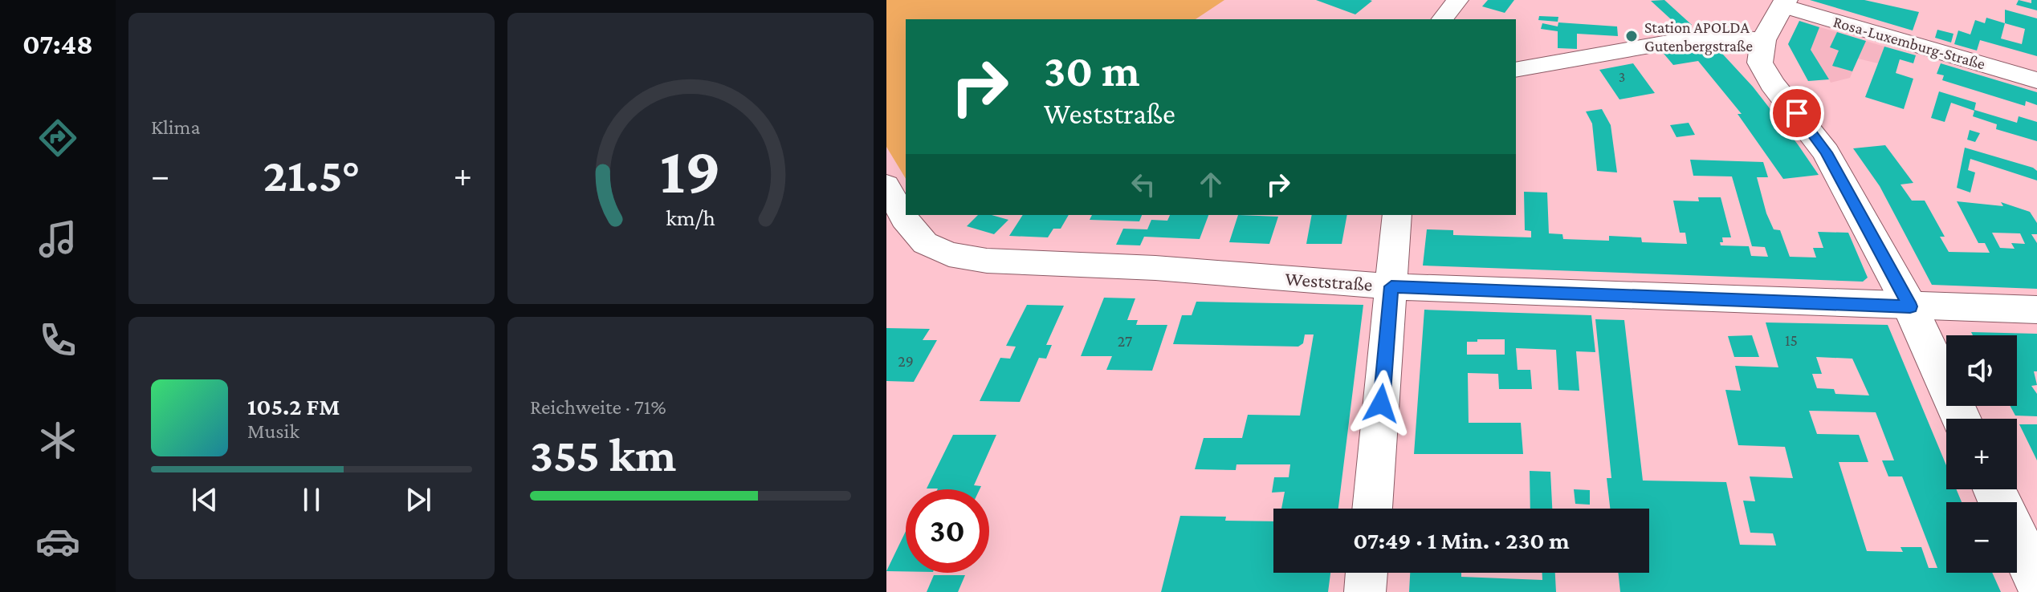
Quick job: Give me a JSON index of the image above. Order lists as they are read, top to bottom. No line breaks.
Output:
{"streets":{"street":["Rosa-Luxemburg-Straße","Weststraße"]},"places":["Station APOLDA Gutenbergstraße"],"house_numbers":["3","15","27","29"],"page":{"tabs":"07:48","tile":["Klima",["Reichweite · 71%","355 km"]],"turn":["30 m","Weststraße"],"heat":["−","21.5°","+"],"map_buttons":["+","−"],"song":["105.2 FM","Musik"],"limit":"30","trip":"07:49 · 1 Min. · 230 m","gauge":["19","km/h"]}}
